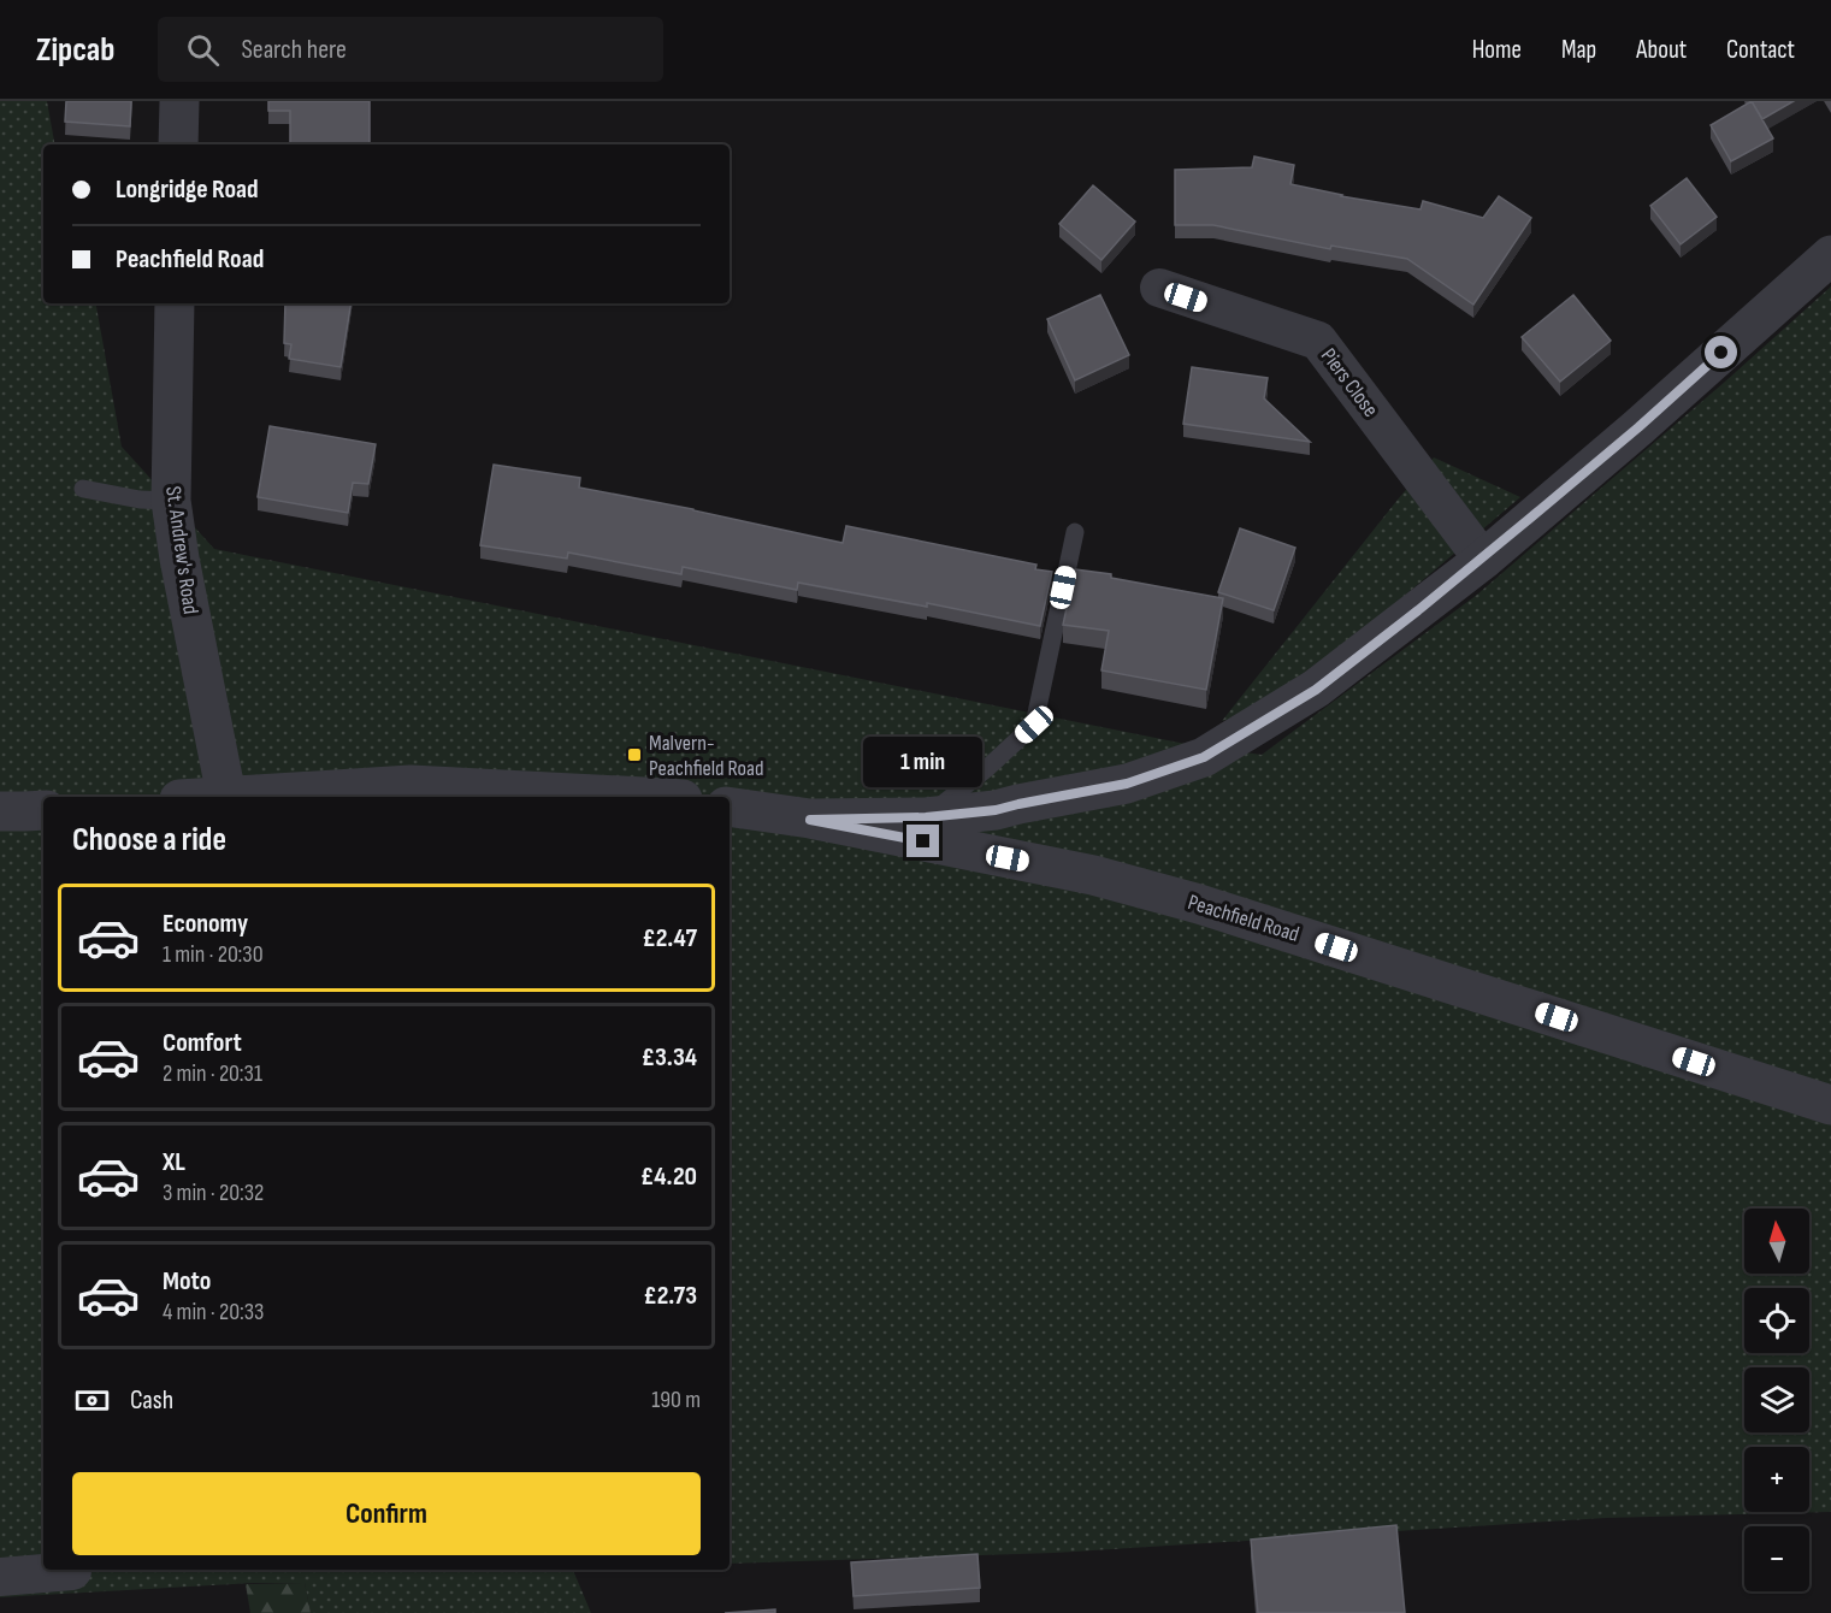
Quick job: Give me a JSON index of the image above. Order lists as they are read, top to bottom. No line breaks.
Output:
{"streets":{"street":["Piers Close","St. Andrew's Road","Peachfield Road"]},"places":{"transit":["Malvern- Peachfield Road"]},"north":"top","page":{"header":"Zipcab","search":"Search here","nav":["Home","Map","About","Contact"],"banner":["Longridge Road","Peachfield Road"],"bubble":"1 min","heading":"Choose a ride","list":[{"name":"Economy","note":"1 min · 20:30","value":"£2.47"},{"name":"Comfort","note":"2 min · 20:31","value":"£3.34"},{"name":"XL","note":"3 min · 20:32","value":"£4.20"},{"name":"Moto","note":"4 min · 20:33","value":"£2.73"}],"map_buttons":["+","−"],"pay":["Cash","190 m"],"buttons":"Confirm"}}
